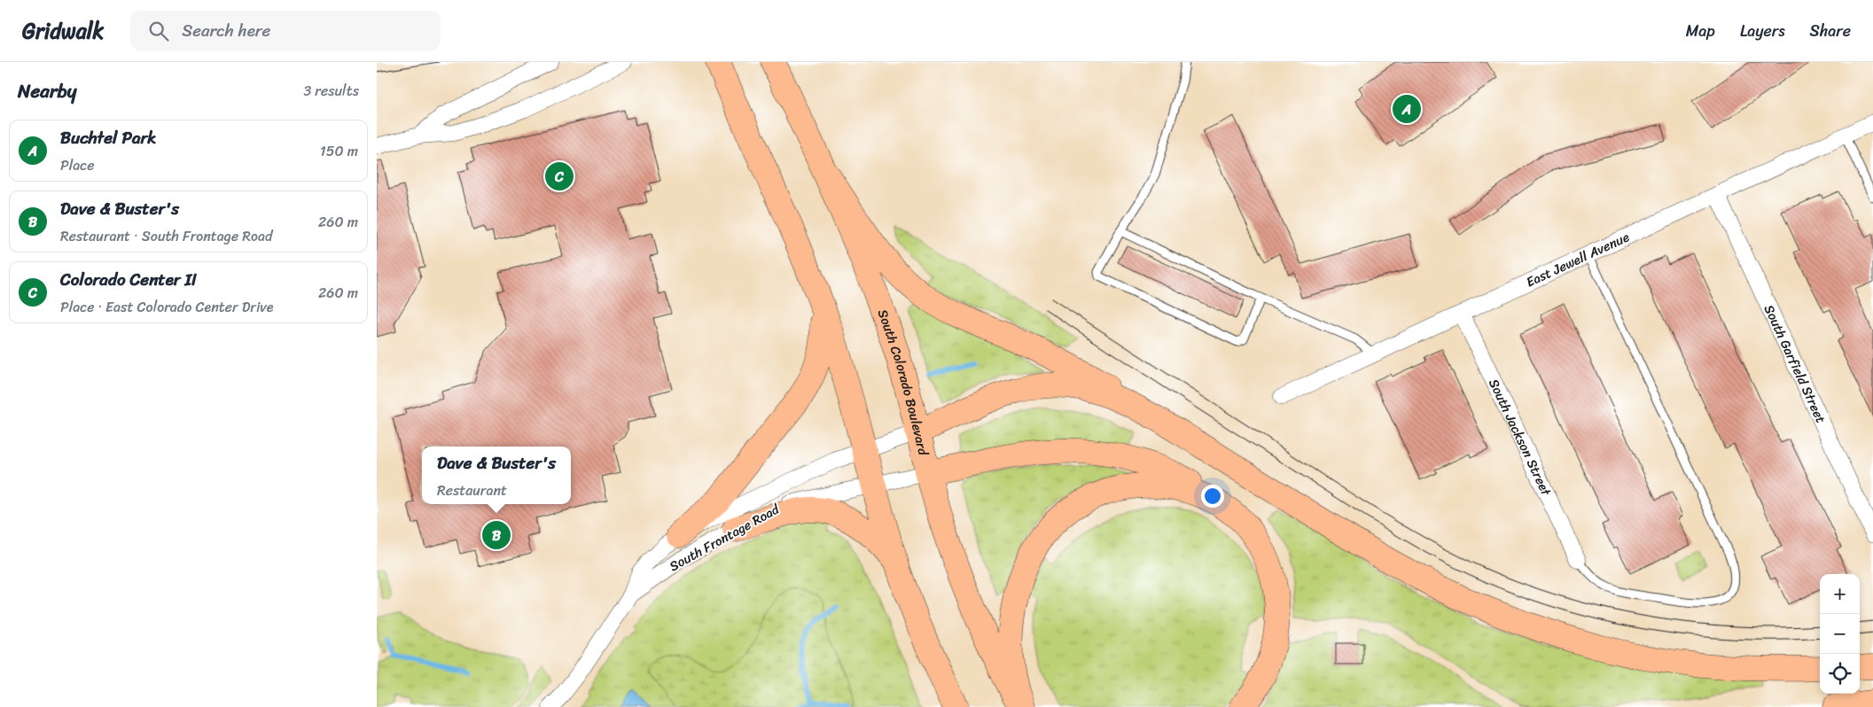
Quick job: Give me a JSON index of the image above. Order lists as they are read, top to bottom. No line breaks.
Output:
{"streets":{"main road":["South Colorado Boulevard"],"street":["East Jewell Avenue","South Garfield Street","South Jackson Street","South Frontage Road"]},"crossings":[["East Jewell Avenue","South Garfield Street"],["East Jewell Avenue","South Jackson Street"],["South Colorado Boulevard","South Frontage Road"]],"page":{"header":"Gridwalk","search":"Search here","nav":["Map","Layers","Share"],"heading":["Nearby","3 results"],"pins":["A","C","B"],"list":[{"mark":"A","name":"Buchtel Park","note":"Place","value":"150 m"},{"mark":"B","name":"Dave & Buster's","note":"Restaurant · South Frontage Road","value":"260 m"},{"mark":"C","name":"Colorado Center II","note":"Place · East Colorado Center Drive","value":"260 m"}],"popup":["Dave & Buster's","Restaurant"],"map_buttons":["+","−"]}}
